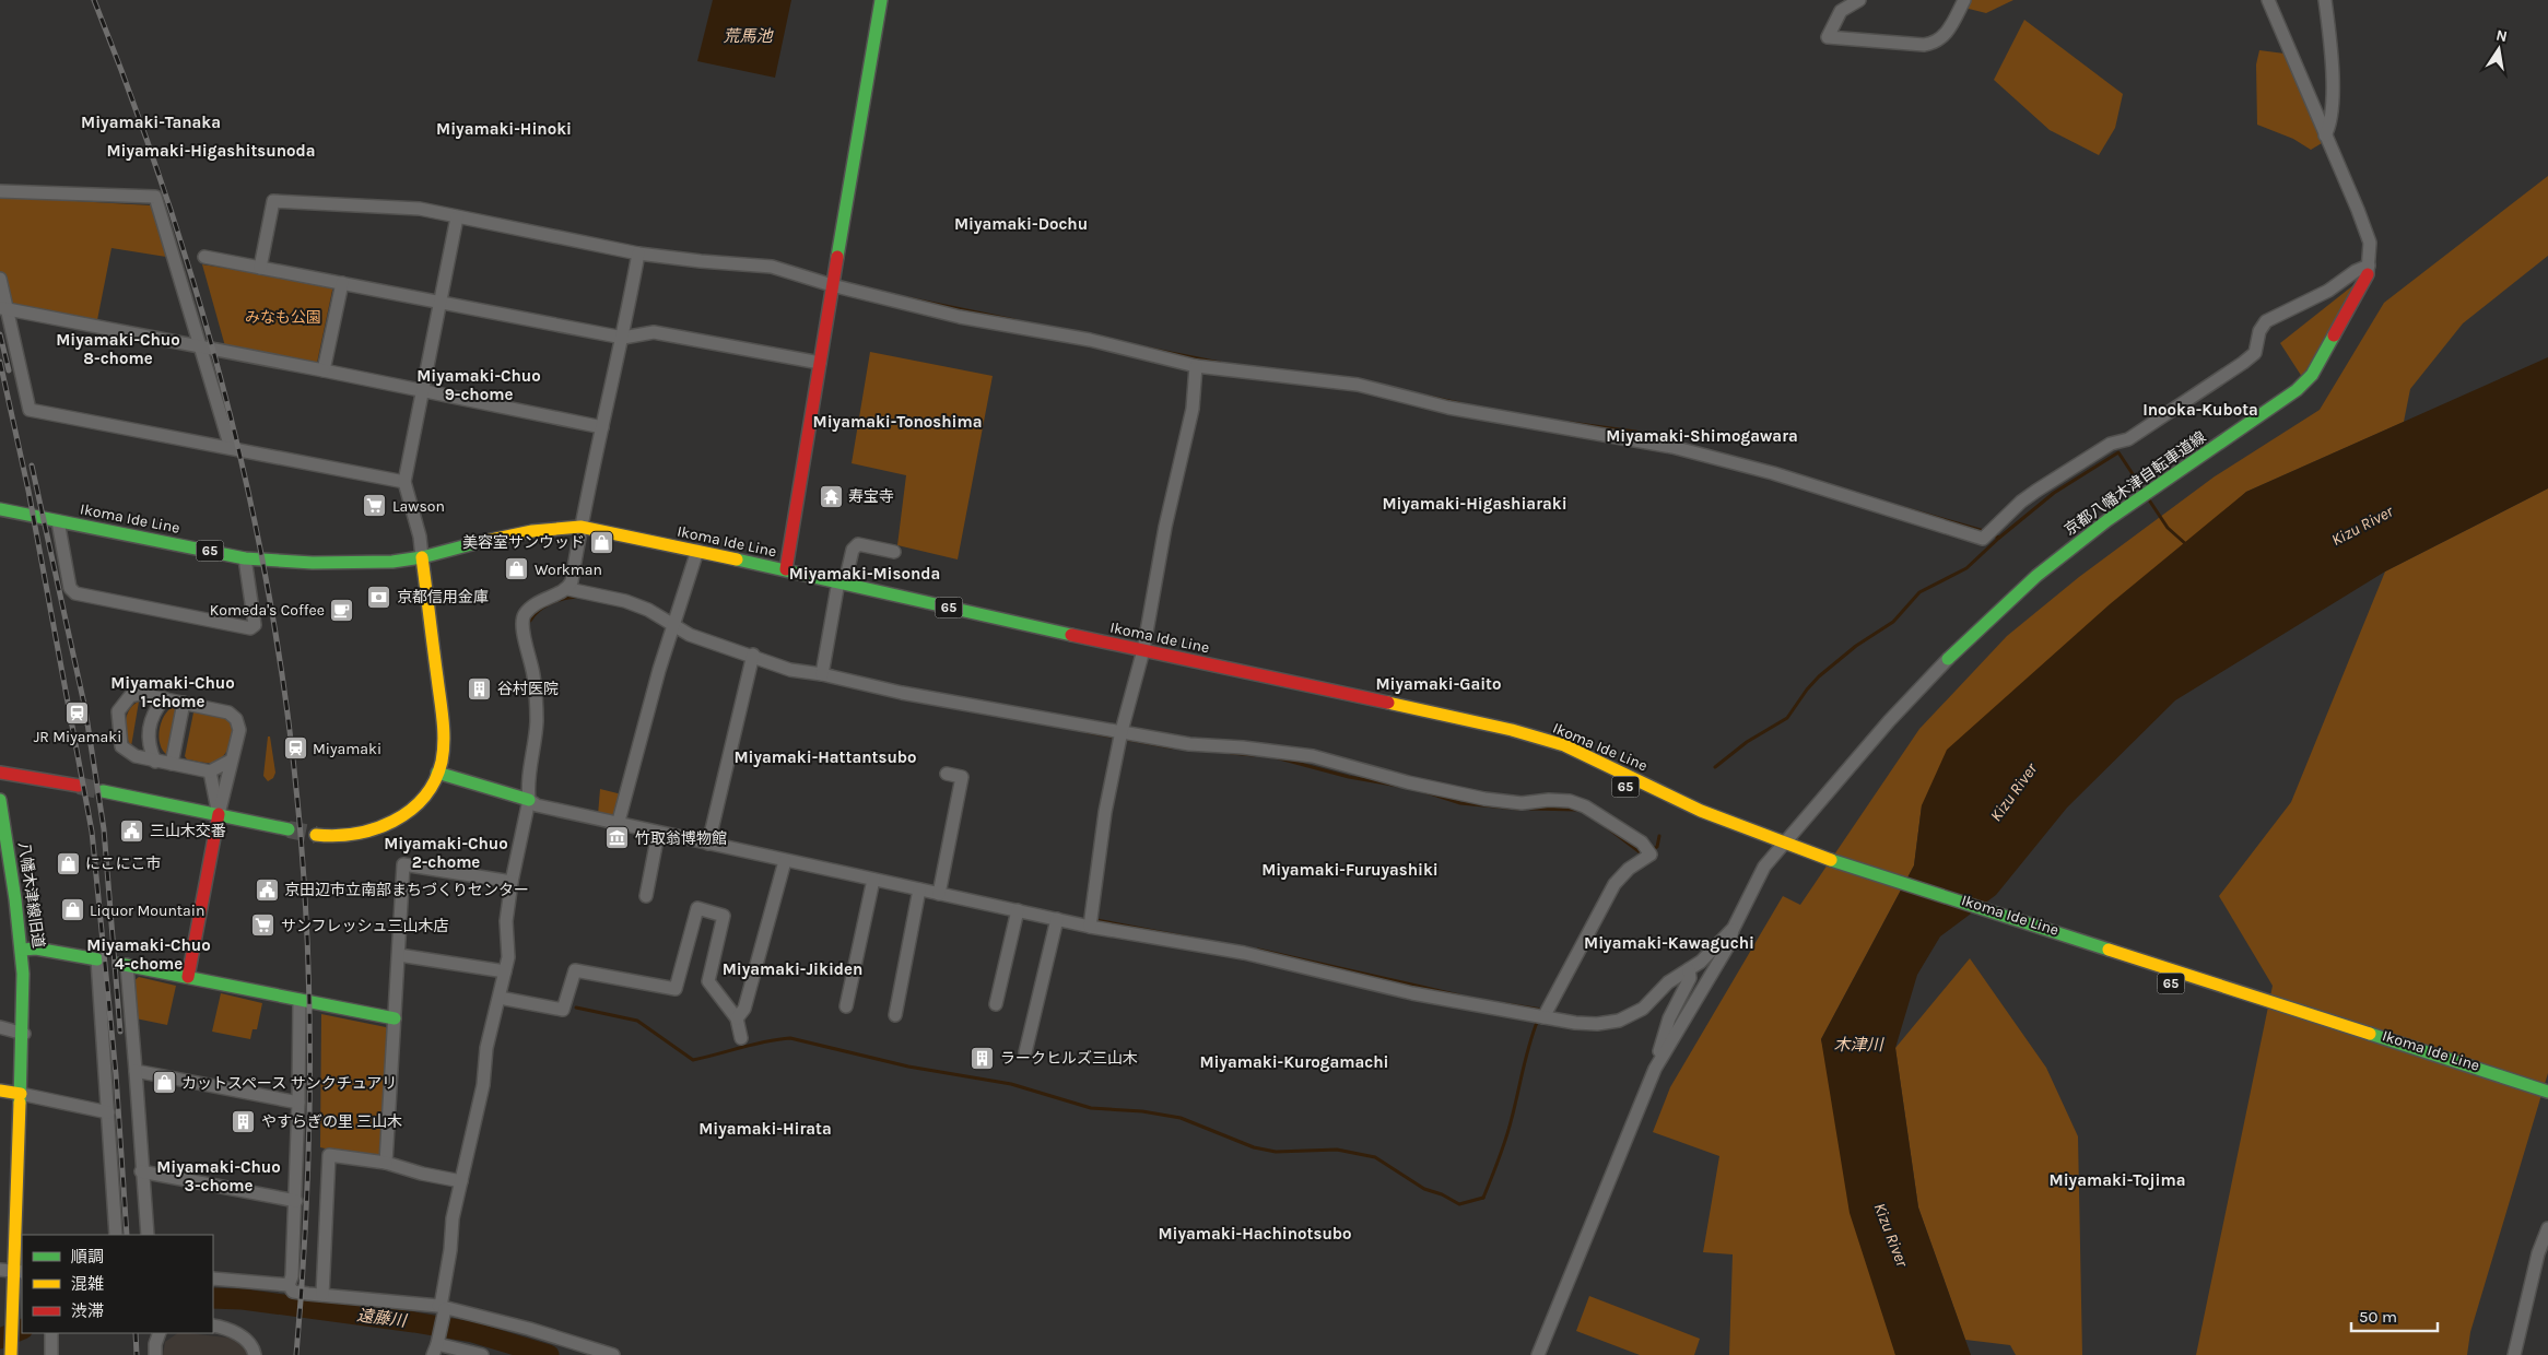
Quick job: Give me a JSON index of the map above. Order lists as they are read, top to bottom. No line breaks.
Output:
{"streets":{"main road":["京都八幡木津自転車道線","Ikoma Ide Line","65","八幡木津線旧道"]},"districts":["Miyamaki-Tanaka","Miyamaki-Hinoki","Miyamaki-Higashitsunoda","Miyamaki-Dochu","Miyamaki-Chuo 8-chome","Miyamaki-Chuo 9-chome","Inooka-Kubota","Miyamaki-Tonoshima","Miyamaki-Shimogawara","Miyamaki-Higashiaraki","Miyamaki-Misonda","Miyamaki-Chuo 1-chome","Miyamaki-Gaito","Miyamaki-Hattantsubo","Miyamaki-Chuo 2-chome","Miyamaki-Furuyashiki","Miyamaki-Kawaguchi","Miyamaki-Chuo 4-chome","Miyamaki-Jikiden","Miyamaki-Kurogamachi","Miyamaki-Hirata","Miyamaki-Chuo 3-chome","Miyamaki-Tojima","Miyamaki-Hachinotsubo"],"water":["荒馬池","Kizu River","木津川","遠藤川"],"parks":["みなも公園"],"places":{"temple":["寿宝寺"],"supermarket":["Lawson","サンフレッシュ三山木店"],"shop":["美容室サンウッド","Workman","にこにこ市","Liquor Mountain","カットスペース サンクチュアリ"],"bank":["京都信用金庫"],"cafe":["Komeda's Coffee"],"building":["谷村医院","ラークヒルズ三山木","やすらぎの里 三山木"],"station":["JR Miyamaki","Miyamaki"],"public building":["三山木交番","京田辺市立南部まちづくりセンター"],"museum":["竹取翁博物館"]},"legend":["順調","混雑","渋滞"],"scale_bar":"50 m","north":"top"}
